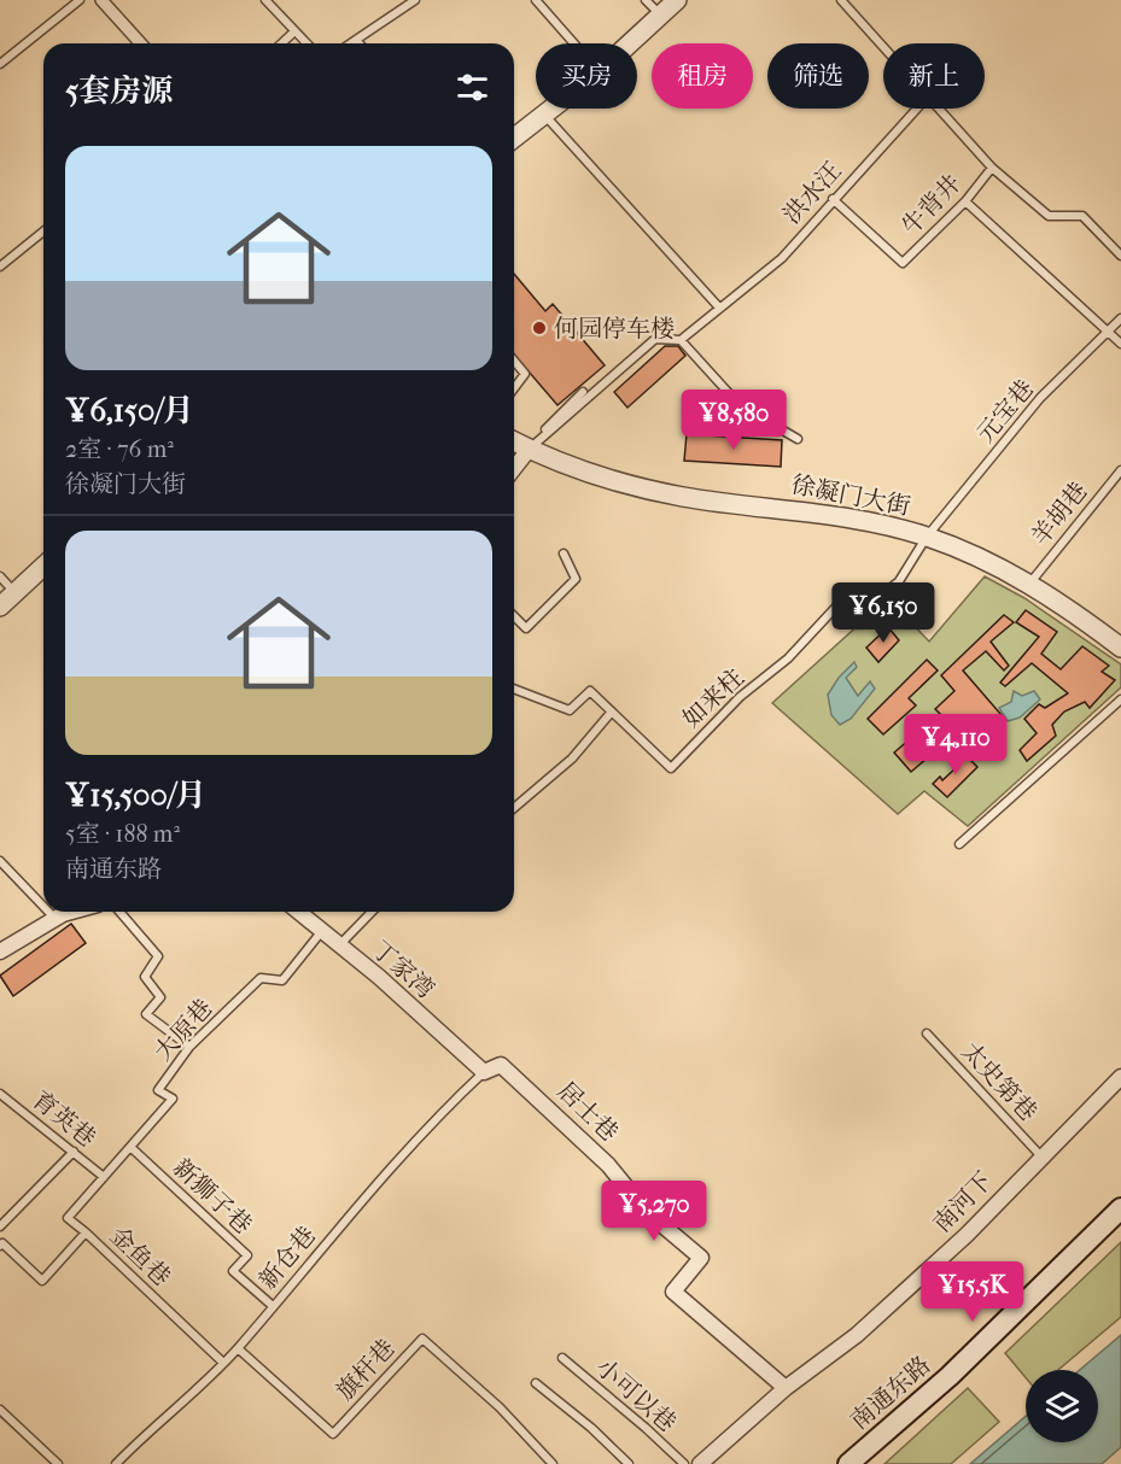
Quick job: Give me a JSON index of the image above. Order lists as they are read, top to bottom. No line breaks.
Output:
{"streets":{"main road":["南通东路"],"street":["徐凝门大街","丁家湾","居士巷","南河下"],"lane":["洪水汪","牛背井","元宝巷","羊胡巷","如来柱","大原巷","太史第巷","育英巷","新狮子巷","金鱼巷","新仓巷","旗杆巷","小可以巷"]},"crossings":[["洪水汪","牛背井"],["元宝巷","徐凝门大街"],["元宝巷","如来柱"],["徐凝门大街","羊胡巷"],["徐凝门大街","如来柱"],["丁家湾","大原巷"],["丁家湾","居士巷"],["丁家湾","新仓巷"],["大原巷","育英巷"],["大原巷","新狮子巷"],["大原巷","金鱼巷"],["太史第巷","南河下"],["居士巷","南河下"],["居士巷","新仓巷"],["新狮子巷","新仓巷"],["金鱼巷","新仓巷"],["新仓巷","旗杆巷"]],"places":["何园停车楼"],"page":{"chip":["买房","租房","筛选","新上"],"heading":"5套房源","list":[{"name":"¥6,150/月","note":"2室 · 76 m² · 徐凝门大街"},{"name":"¥15,500/月","note":"5室 · 188 m² · 南通东路"}],"price":["¥8,580","¥6,150","¥4,110","¥5,270","¥15.5K"]}}
